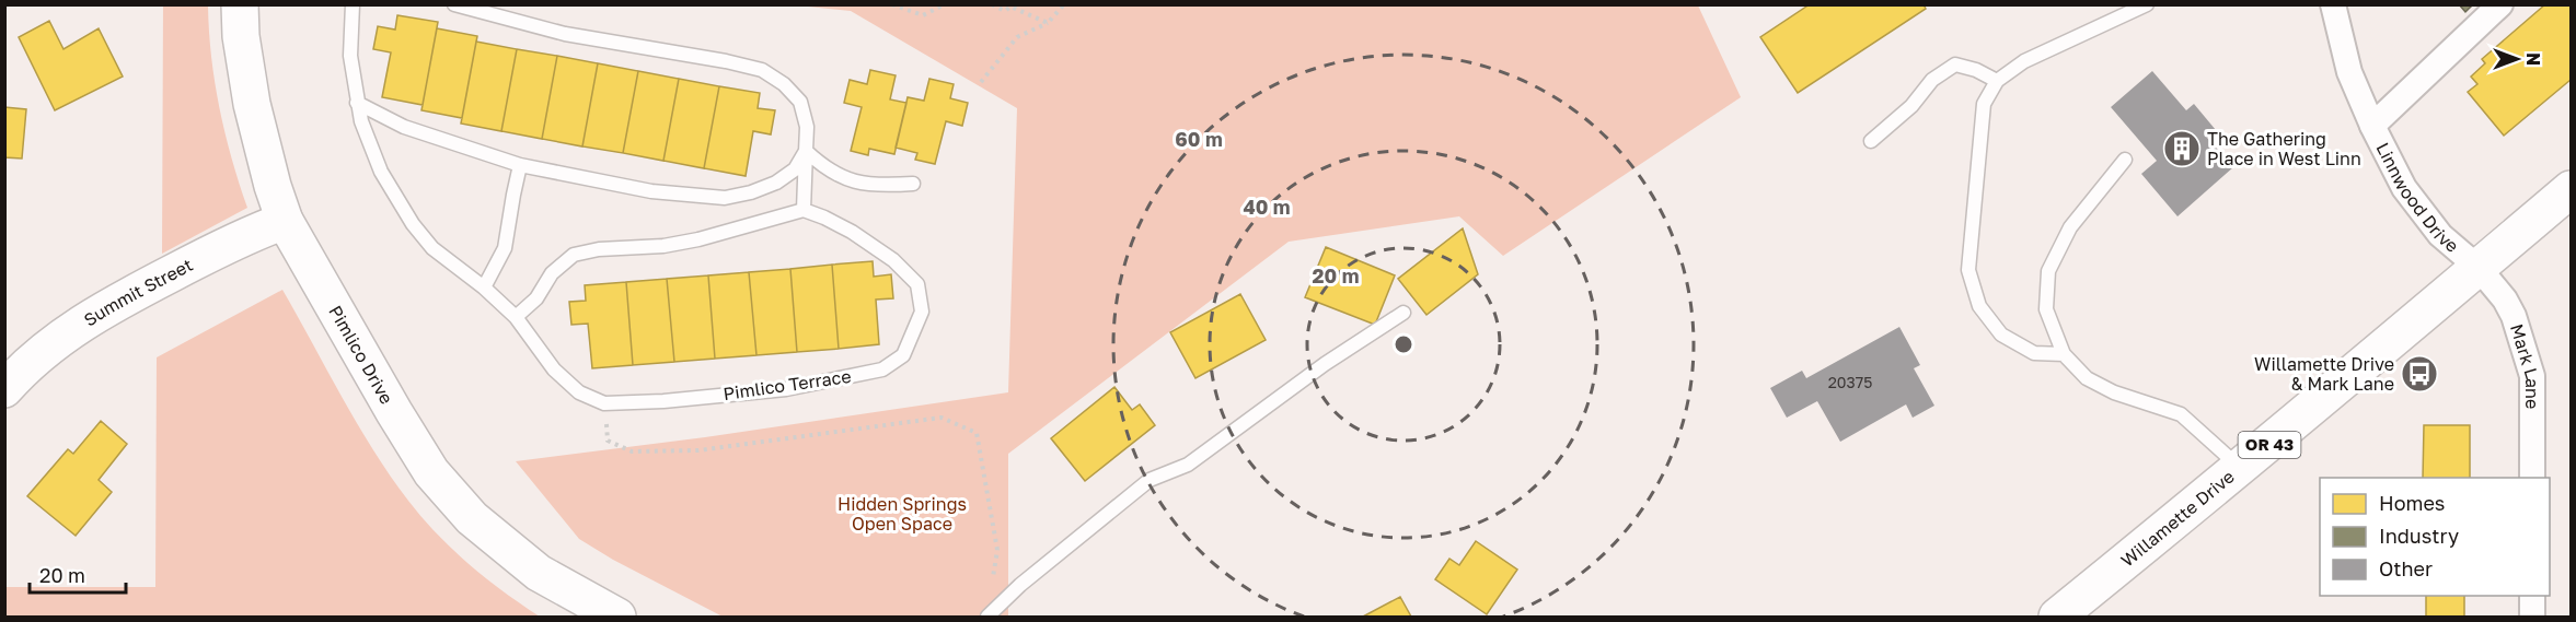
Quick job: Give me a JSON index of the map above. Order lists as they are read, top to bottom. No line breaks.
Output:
{"streets":{"street":["Linnwood Drive","Summit Street","Pimlico Drive","Mark Lane","OR 43","Willamette Drive"],"lane":["Pimlico Terrace"]},"crossings":[["Linnwood Drive","Mark Lane"],["Linnwood Drive","Willamette Drive"],["Summit Street","Pimlico Drive"],["Mark Lane","Willamette Drive"]],"parks":["Hidden Springs Open Space"],"places":{"building":["The Gathering Place in West Linn"],"bus stop":["Willamette Drive & Mark Lane"]},"house_numbers":["20375"],"legend":["Homes","Industry","Other"],"scale_bar":"20 m","north":"right","rings":["60 m","40 m","20 m"]}
